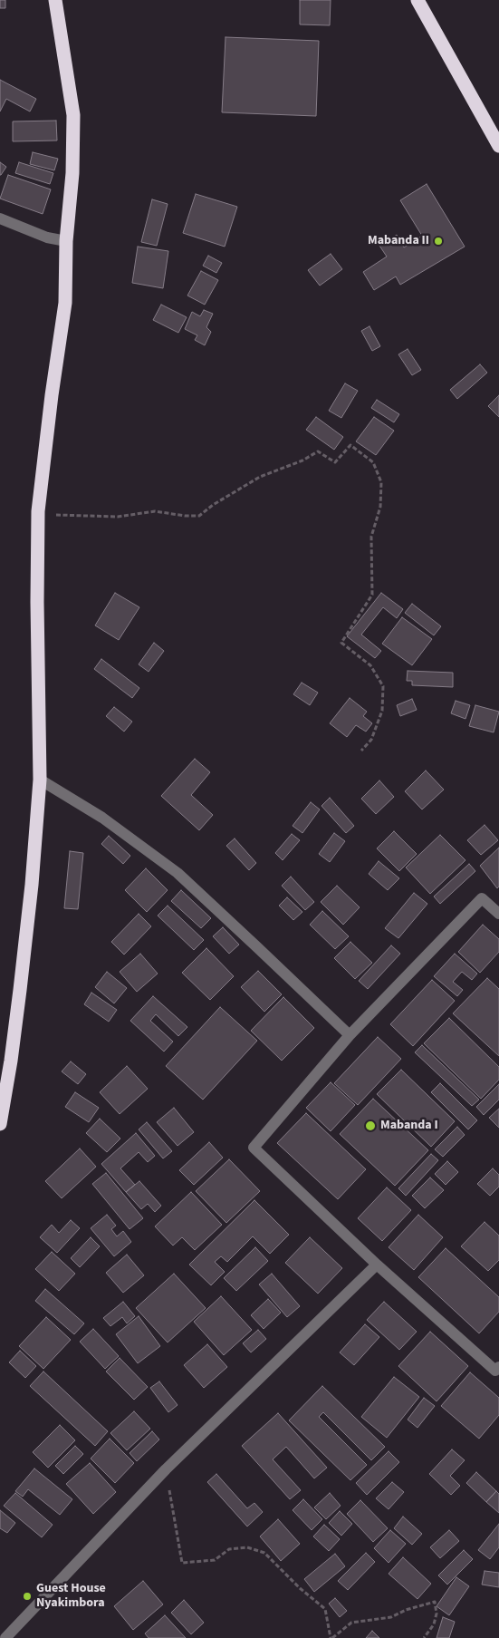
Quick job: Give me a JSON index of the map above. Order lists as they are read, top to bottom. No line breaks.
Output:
{"places":["Mabanda II","Mabanda I","Guest House Nyakimbora"]}
